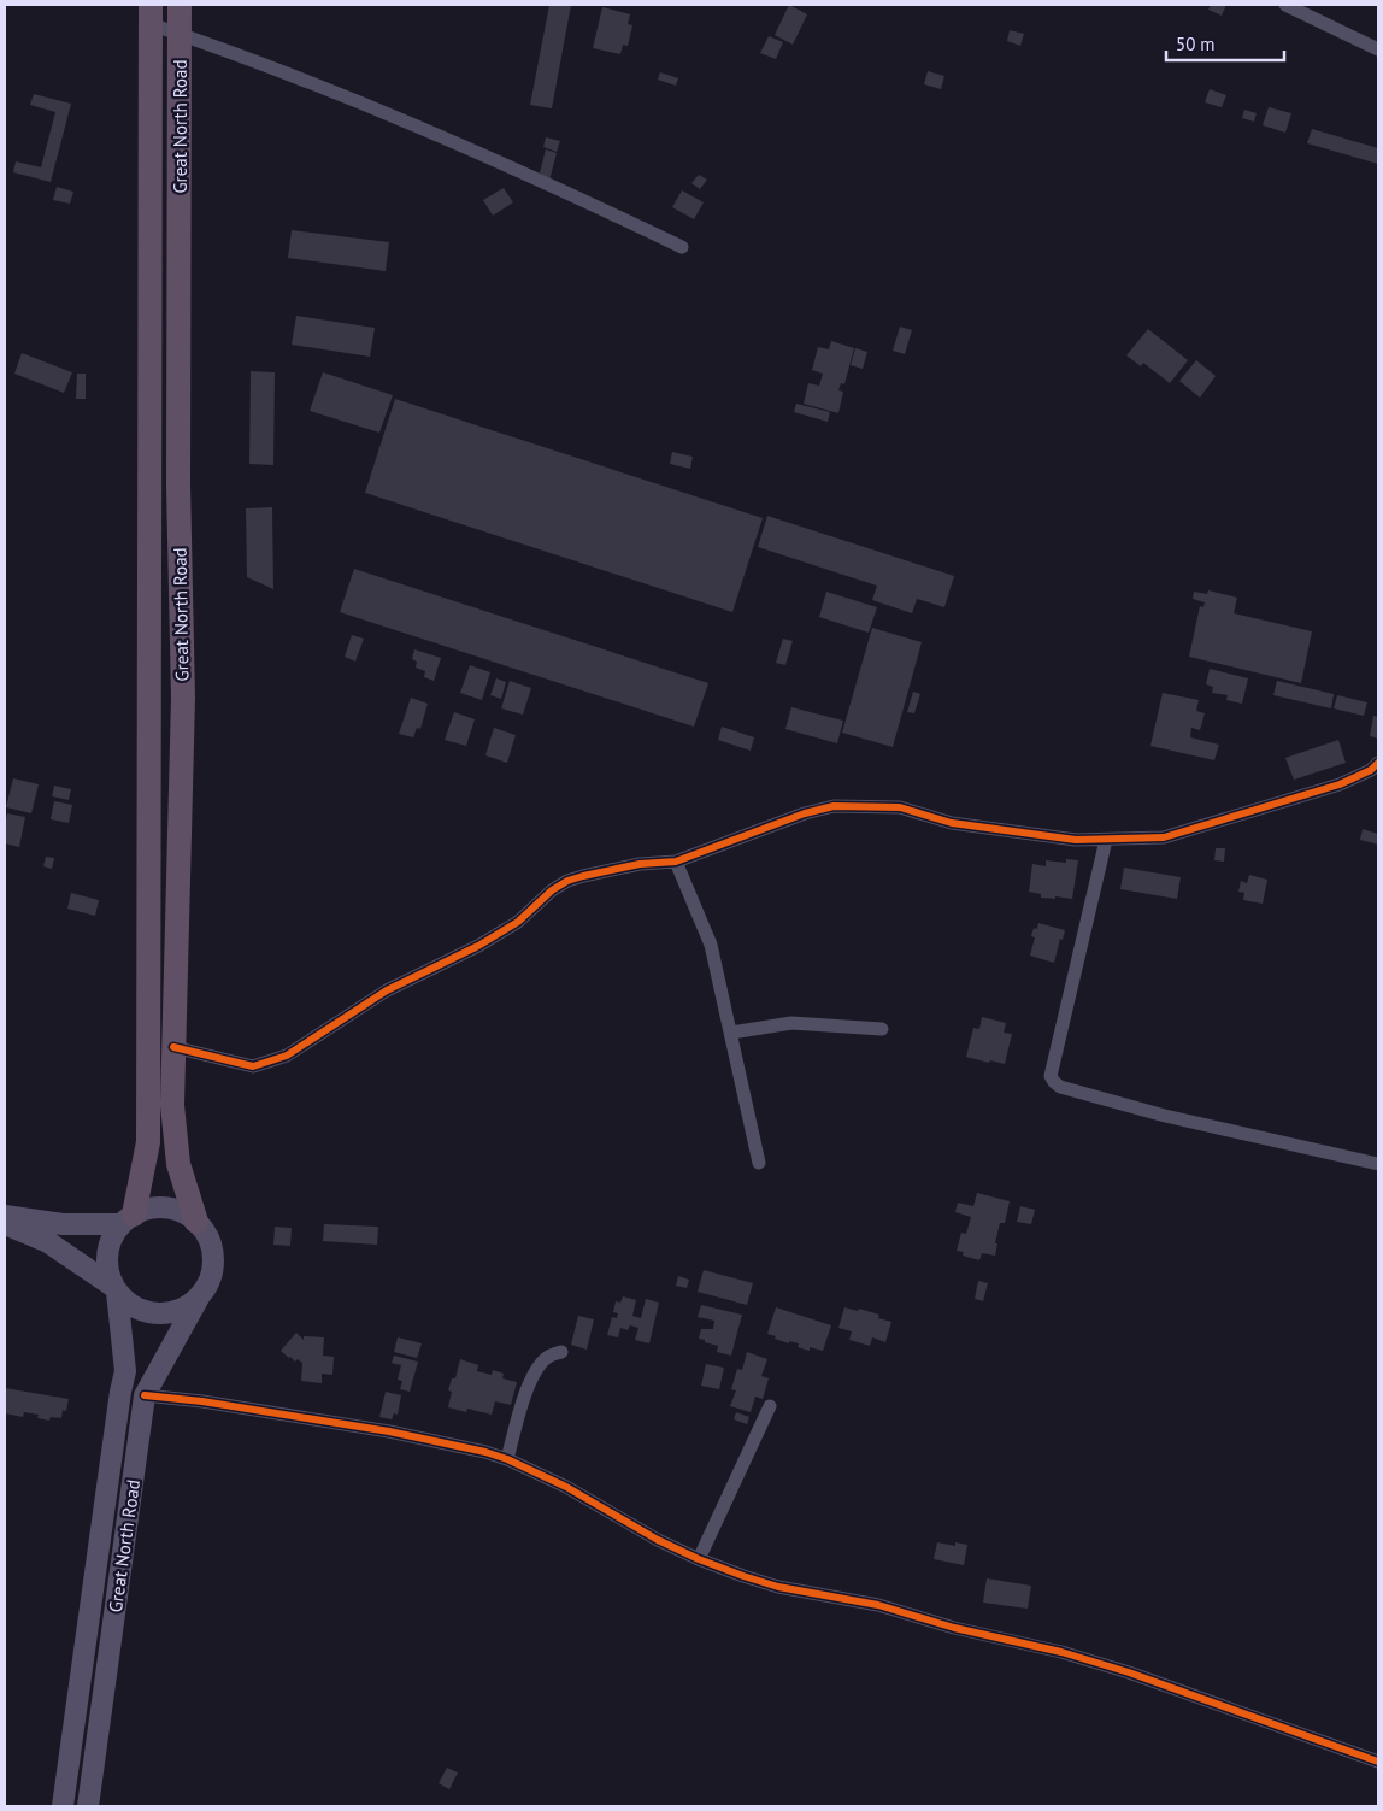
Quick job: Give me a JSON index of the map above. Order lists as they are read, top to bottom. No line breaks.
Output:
{"streets":{"highway":["Great North Road"]},"scale_bar":"50 m"}
